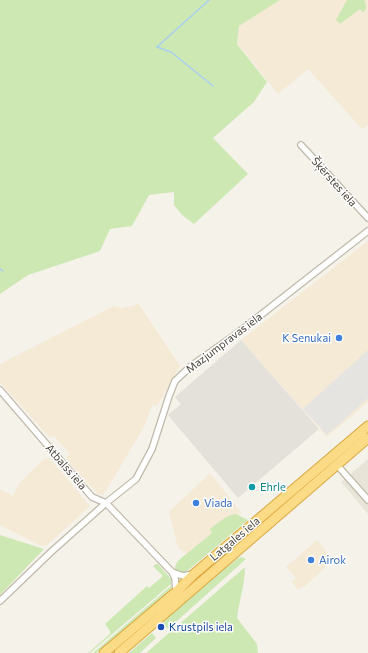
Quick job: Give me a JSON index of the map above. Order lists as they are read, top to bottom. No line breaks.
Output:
{"streets":{"highway":["Latgales iela"],"street":["Šķērstes iela","Mazjumpravas iela","Atbalss iela"]},"crossings":[["Mazjumpravas iela","Atbalss iela"]],"places":["K Senukai","Ehrle","Viada","Airok","Krustpils iela"]}
